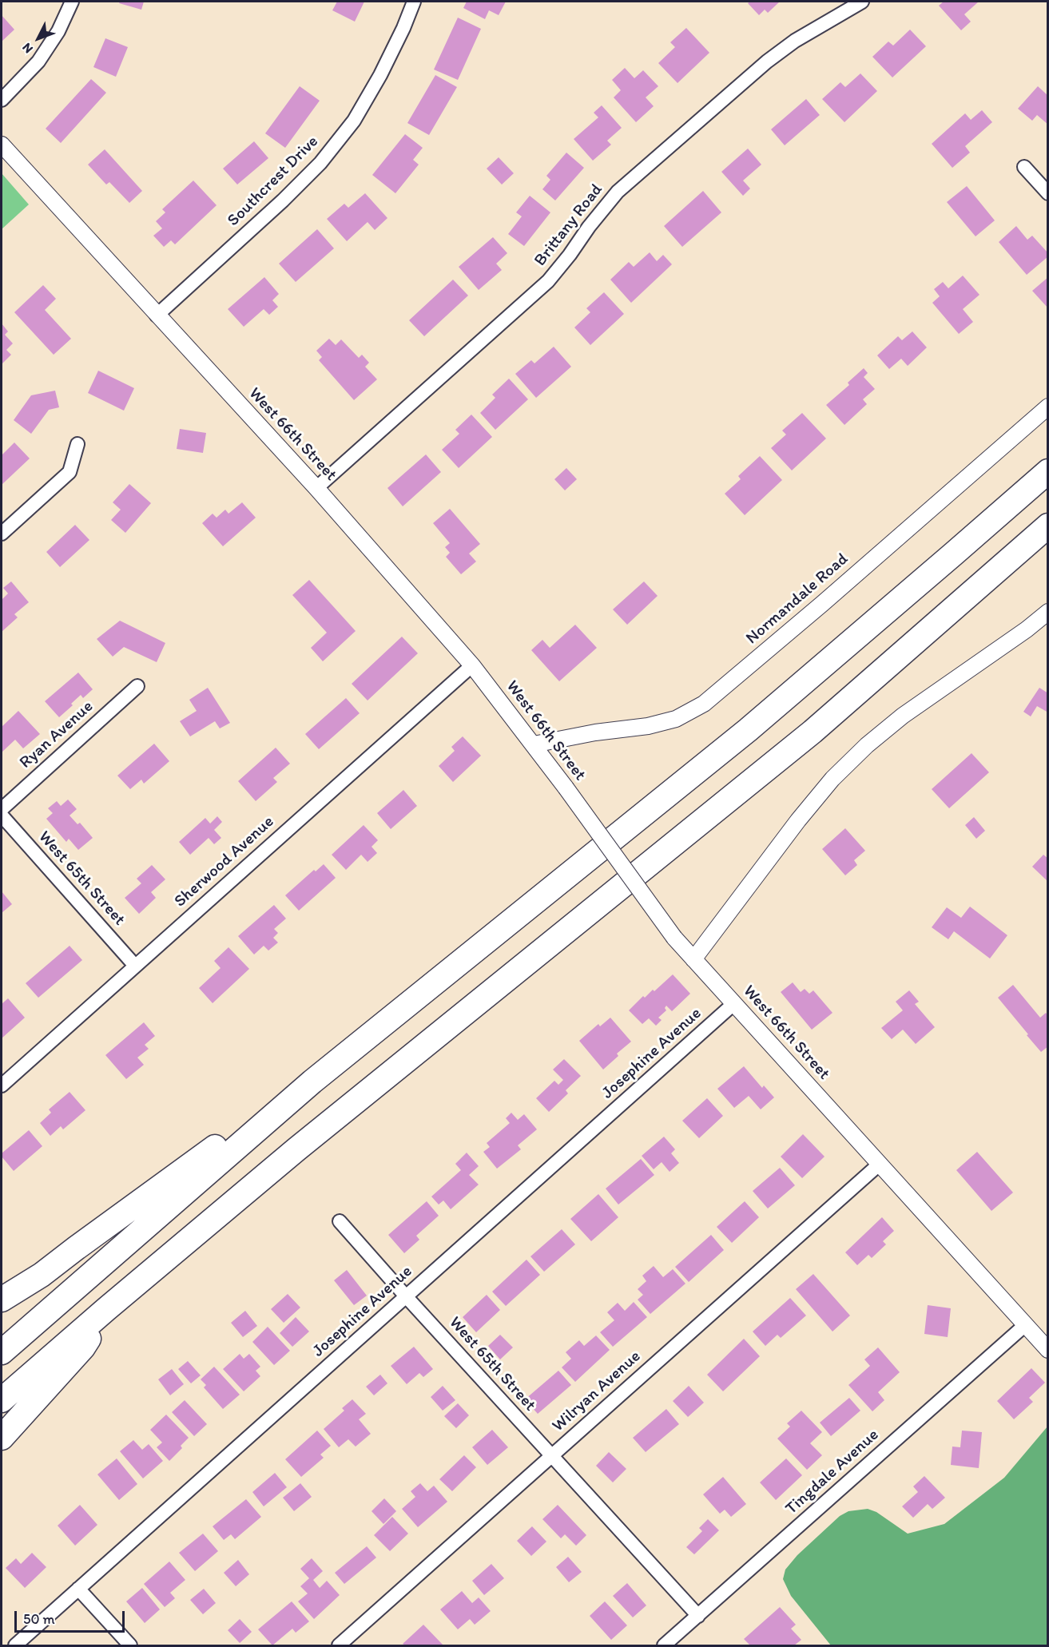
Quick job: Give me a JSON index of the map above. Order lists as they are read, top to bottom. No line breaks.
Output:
{"streets":{"street":["Southcrest Drive","Brittany Road","West 66th Street","Normandale Road","Ryan Avenue","Sherwood Avenue","West 65th Street","Josephine Avenue","Wilryan Avenue","Tingdale Avenue"]},"crossings":[["Southcrest Drive","West 66th Street"],["Brittany Road","West 66th Street"],["West 66th Street","Normandale Road"],["West 66th Street","Sherwood Avenue"],["West 66th Street","Josephine Avenue"],["West 66th Street","Wilryan Avenue"],["West 66th Street","Tingdale Avenue"],["Sherwood Avenue","West 65th Street"],["West 65th Street","Josephine Avenue"],["West 65th Street","Wilryan Avenue"],["West 65th Street","Tingdale Avenue"]],"scale_bar":"50 m","north":"bottom left"}
